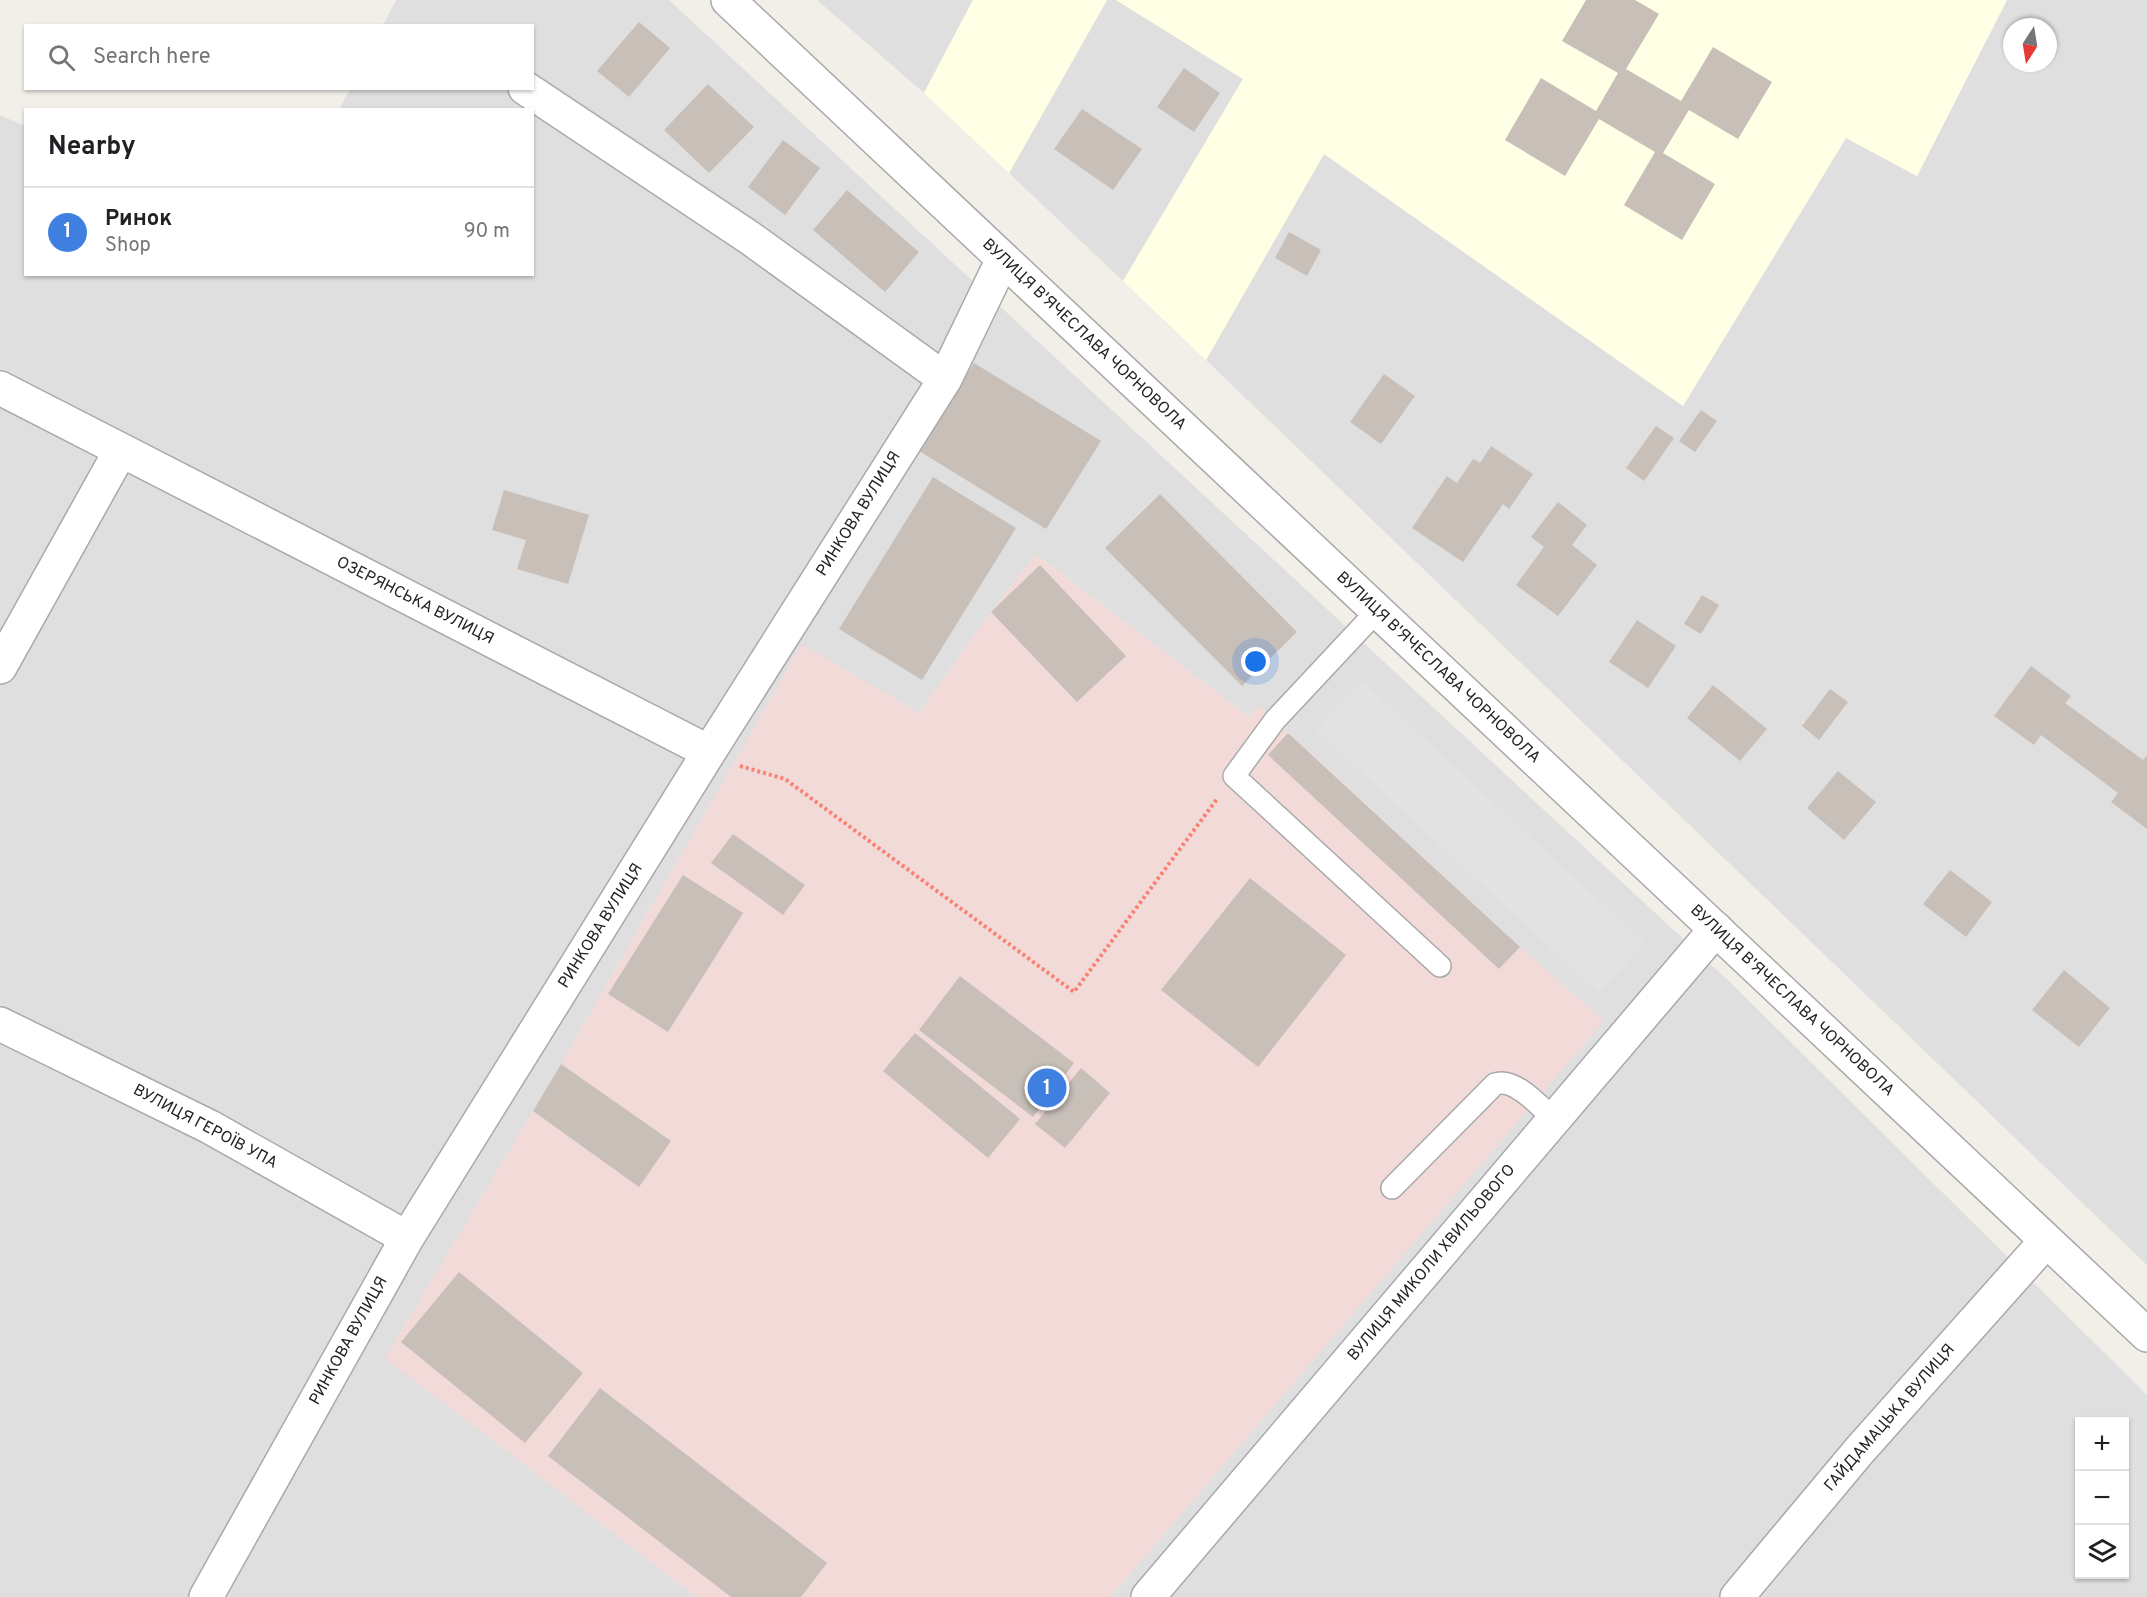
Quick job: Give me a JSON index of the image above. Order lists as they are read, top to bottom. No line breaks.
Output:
{"streets":{"street":["ВУЛИЦЯ В'ЯЧЕСЛАВА ЧОРНОВОЛА","РИНКОВА ВУЛИЦЯ","ОЗЕРЯНСЬКА ВУЛИЦЯ","ВУЛИЦЯ ГЕРОЇВ УПА","ВУЛИЦЯ МИКОЛИ ХВИЛЬОВОГО","ГАЙДАМАЦЬКА ВУЛИЦЯ"]},"crossings":[["ВУЛИЦЯ В'ЯЧЕСЛАВА ЧОРНОВОЛА","РИНКОВА ВУЛИЦЯ"],["ВУЛИЦЯ В'ЯЧЕСЛАВА ЧОРНОВОЛА","ВУЛИЦЯ МИКОЛИ ХВИЛЬОВОГО"],["ВУЛИЦЯ В'ЯЧЕСЛАВА ЧОРНОВОЛА","ГАЙДАМАЦЬКА ВУЛИЦЯ"],["РИНКОВА ВУЛИЦЯ","ОЗЕРЯНСЬКА ВУЛИЦЯ"],["РИНКОВА ВУЛИЦЯ","ВУЛИЦЯ ГЕРОЇВ УПА"]],"north":"bottom","page":{"search":"Search here","heading":"Nearby","list":[{"mark":"1","name":"Ринок","note":"Shop","value":"90 m"}],"pins":"1","map_buttons":["+","−"]}}
